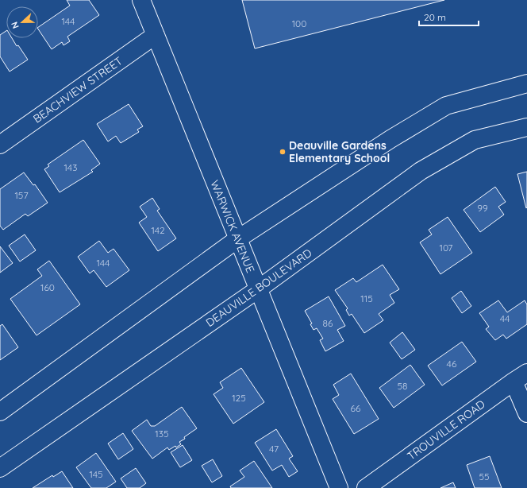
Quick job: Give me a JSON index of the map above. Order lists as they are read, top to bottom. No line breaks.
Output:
{"streets":{"street":["BEACHVIEW STREET","WARWICK AVENUE","DEAUVILLE BOULEVARD","TROUVILLE ROAD"]},"crossings":[["BEACHVIEW STREET","WARWICK AVENUE"],["WARWICK AVENUE","DEAUVILLE BOULEVARD"]],"places":["Deauville Gardens Elementary School"],"house_numbers":["144","100","143","157","99","142","107","144","160","115","44","86","46","58","125","66","135","47","145","55"],"scale_bar":"20 m","north":"left"}
